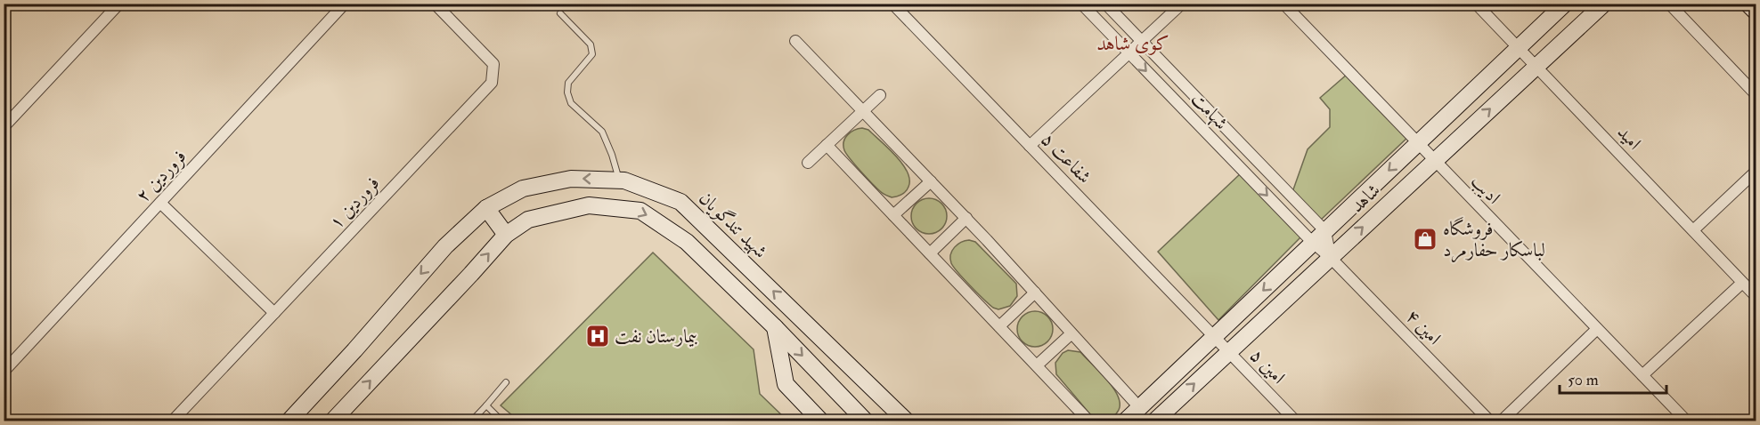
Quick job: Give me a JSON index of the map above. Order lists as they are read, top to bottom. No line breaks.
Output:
{"streets":{"main road":["شاهد","شهید تندگویان"],"street":["شهامت","امید","شفاعت ۵","فروردین ۲","ادیب","فروردین ۱","امین ۴","امین ۵"]},"crossings":[["شهامت","شاهد"],["شهامت","امین ۴"],["امید","شاهد"],["شفاعت ۵","شاهد"],["شفاعت ۵","امین ۵"],["ادیب","شاهد"],["شاهد","امین ۴"],["شاهد","امین ۵"]],"districts":["کوی شاهد"],"places":{"shop":["فروشگاه لباسکار حفارمرد"],"hospital":["بیمارستان نفت"]},"scale_bar":"50 m"}
